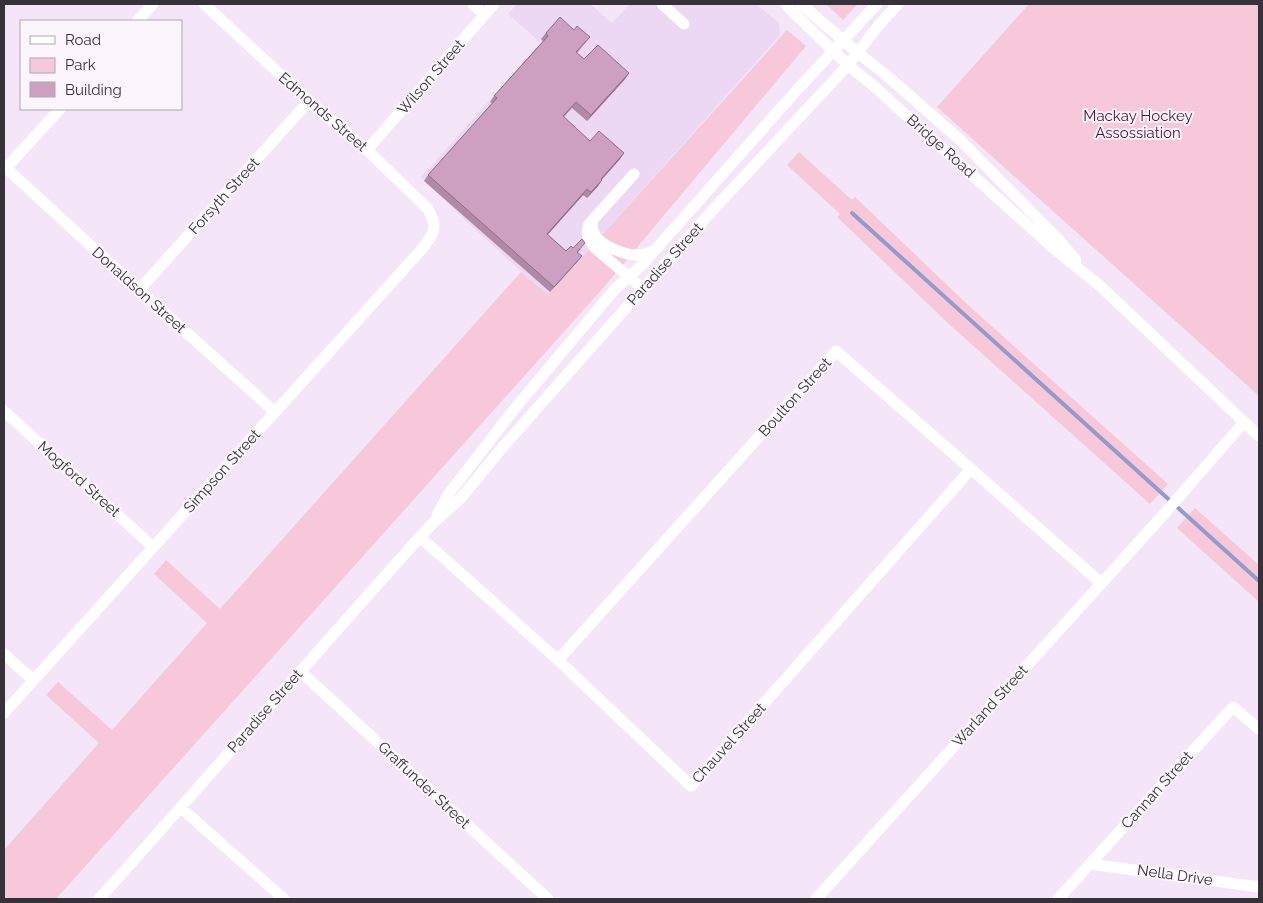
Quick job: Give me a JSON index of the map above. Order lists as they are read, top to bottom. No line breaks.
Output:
{"streets":{"street":["Wilson Street","Edmonds Street","Bridge Road","Forsyth Street","Paradise Street","Donaldson Street","Boulton Street","Simpson Street","Mogford Street","Warland Street","Chauvel Street","Graffunder Street","Cannan Street","Nella Drive"]},"crossings":[["Wilson Street","Edmonds Street"],["Edmonds Street","Forsyth Street"],["Edmonds Street","Simpson Street"],["Bridge Road","Paradise Street"],["Bridge Road","Warland Street"],["Forsyth Street","Donaldson Street"],["Paradise Street","Chauvel Street"],["Paradise Street","Graffunder Street"],["Donaldson Street","Simpson Street"],["Boulton Street","Warland Street"],["Boulton Street","Chauvel Street"],["Simpson Street","Mogford Street"],["Cannan Street","Nella Drive"]],"parks":["Mackay Hockey Assossiation"],"legend":["Road","Park","Building"]}
